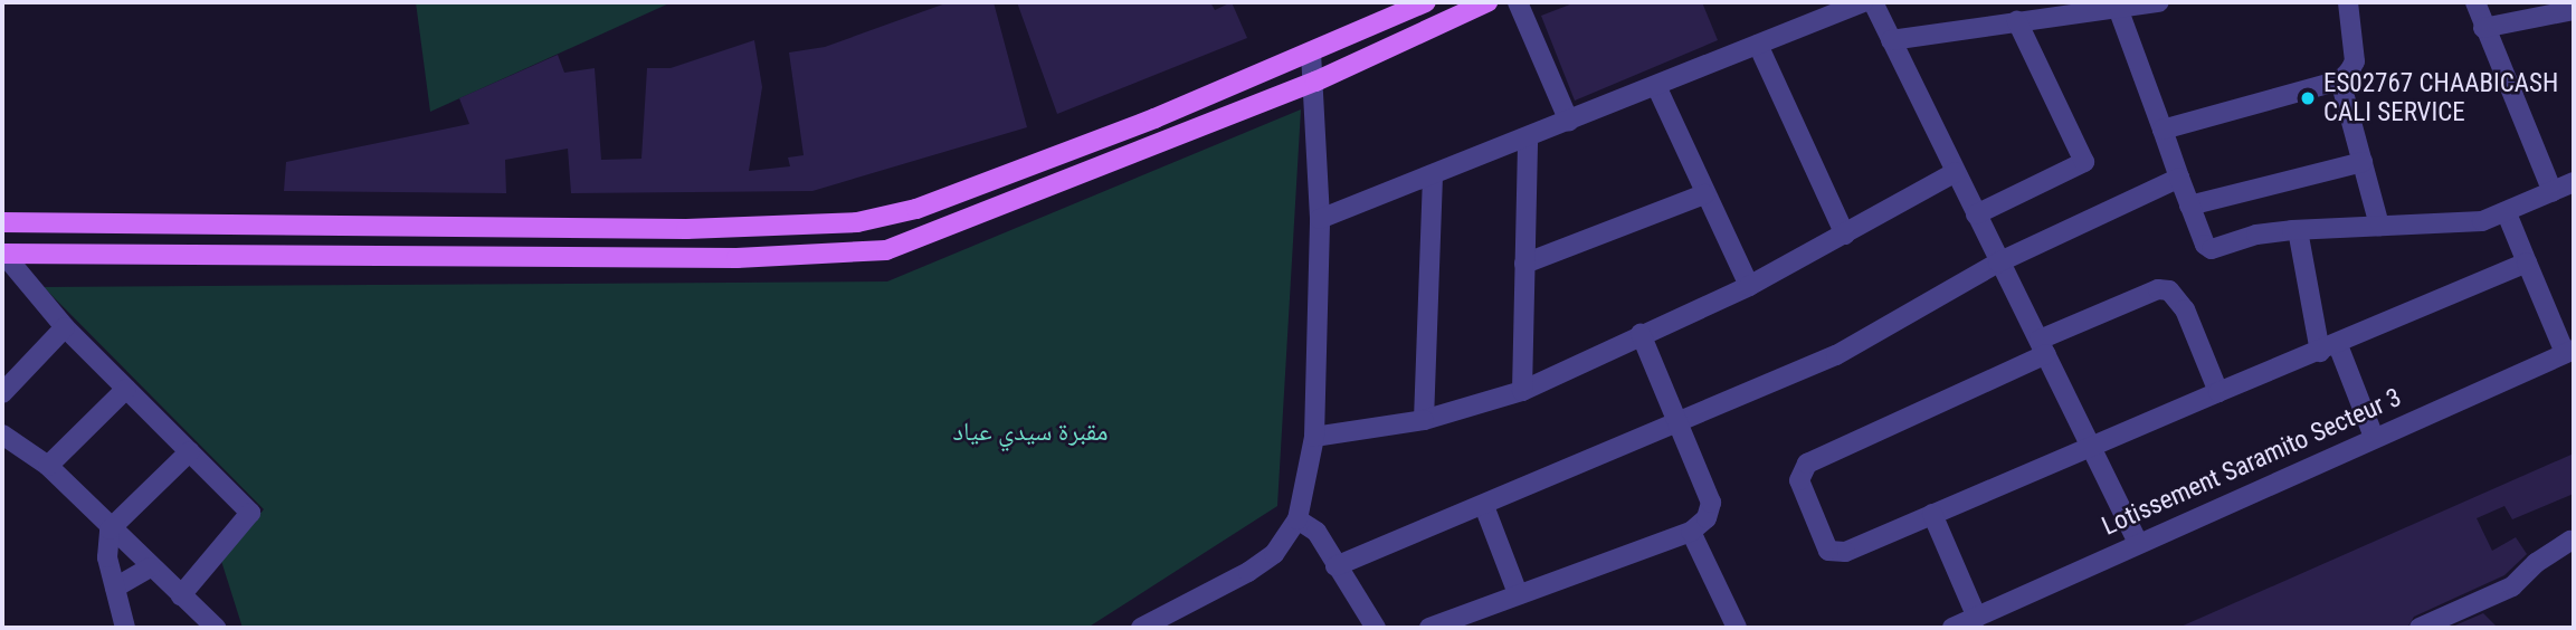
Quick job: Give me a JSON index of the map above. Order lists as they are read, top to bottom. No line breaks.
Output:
{"streets":{"street":["Lotissement Saramito Secteur 3"]},"parks":["مقبرة سيدي عياد"],"places":["ES02767 CHAABICASH CALI SERVICE"]}
